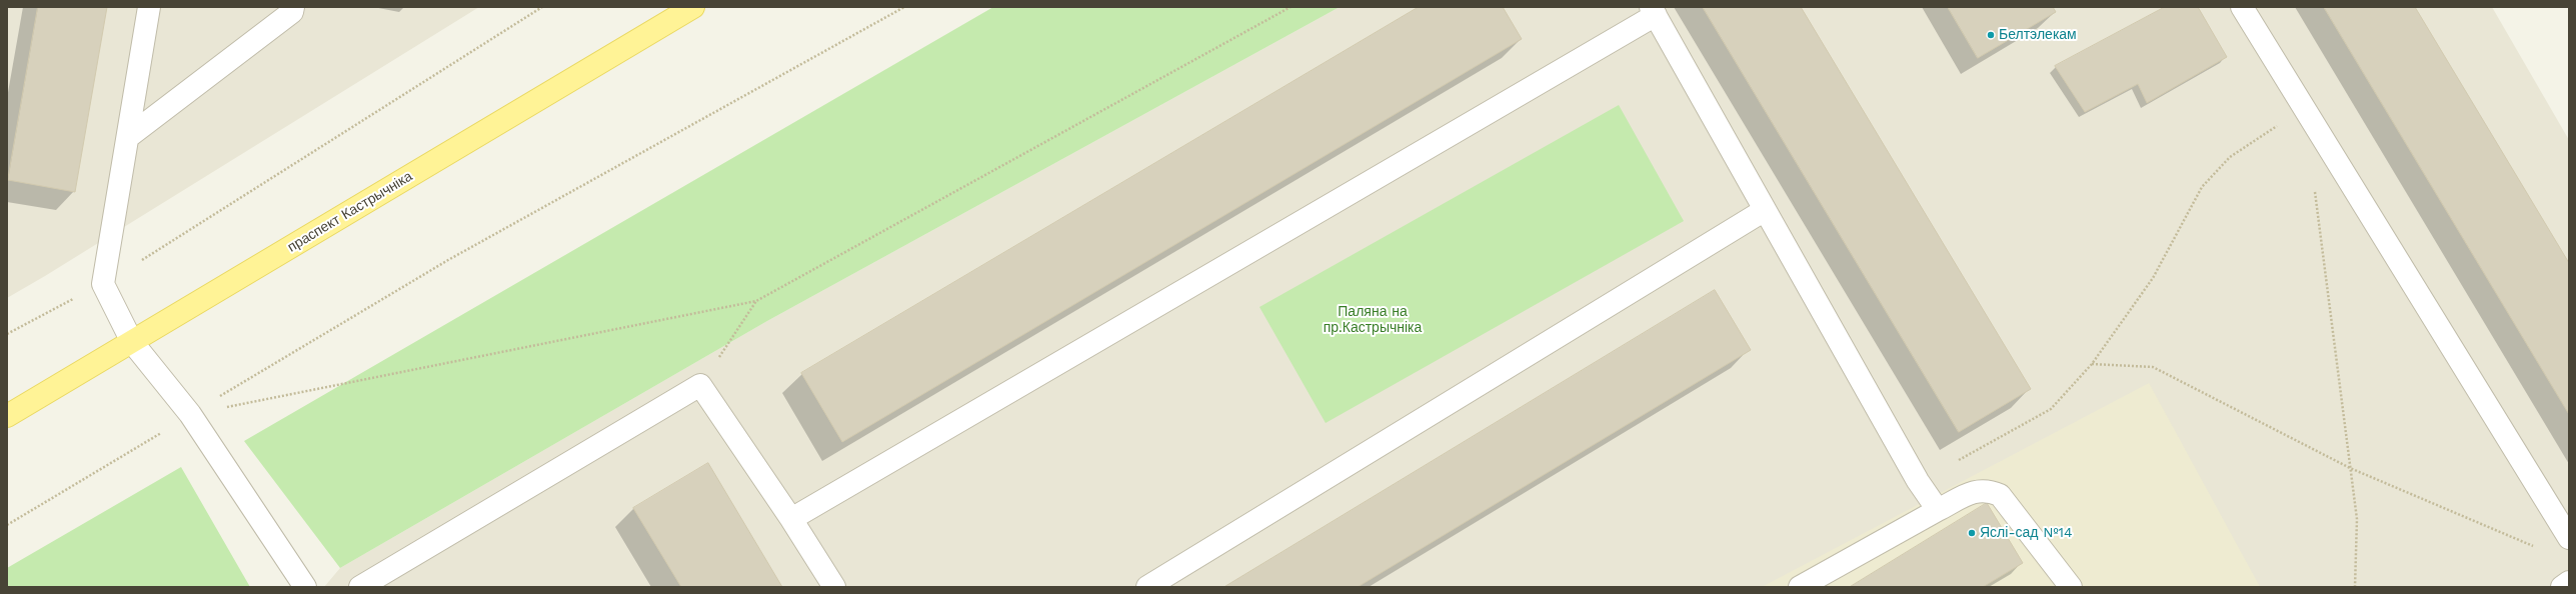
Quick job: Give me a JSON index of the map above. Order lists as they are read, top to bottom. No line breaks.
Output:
{"streets":{"main road":["праспект Кастрычніка"]},"parks":["Паляна на пр.Кастрычніка"],"places":["Белтэлекам","Яслі-сад №14"]}
